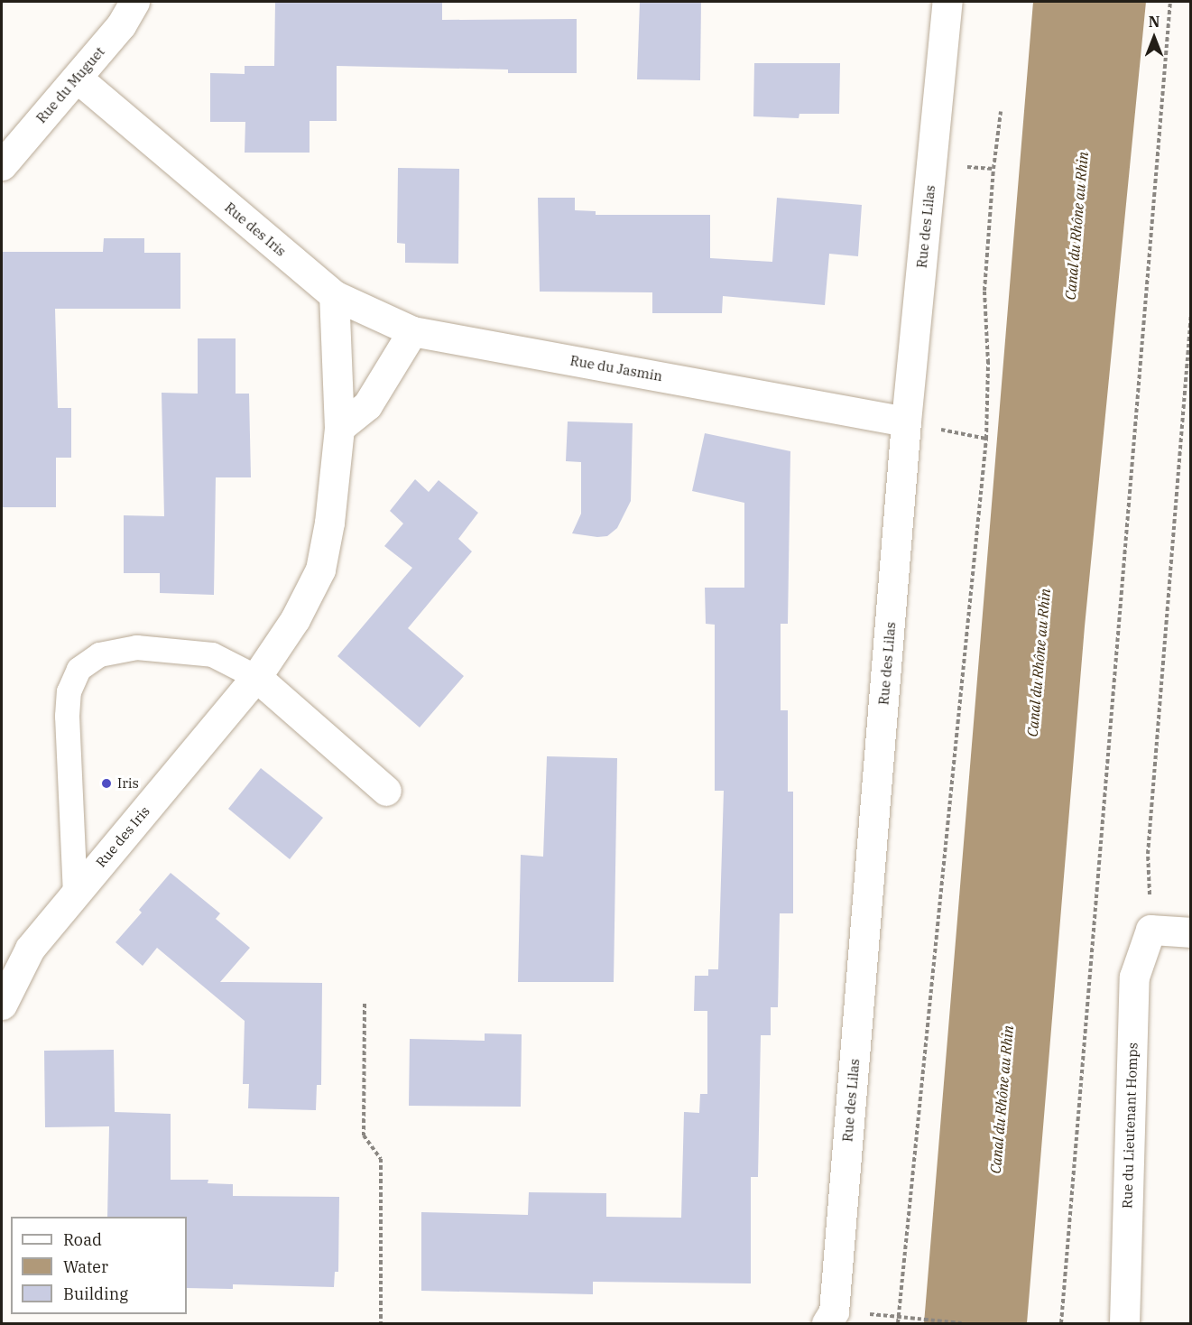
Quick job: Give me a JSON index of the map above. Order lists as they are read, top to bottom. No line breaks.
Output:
{"streets":{"street":["Rue du Muguet","Rue des Lilas","Rue des Iris","Rue du Jasmin","Rue du Lieutenant Homps"]},"crossings":[["Rue du Muguet","Rue des Iris"],["Rue des Lilas","Rue du Jasmin"],["Rue des Iris","Rue du Jasmin"]],"water":["Canal du Rhône au Rhin"],"places":["Iris"],"legend":["Road","Water","Building"],"north":"top"}
